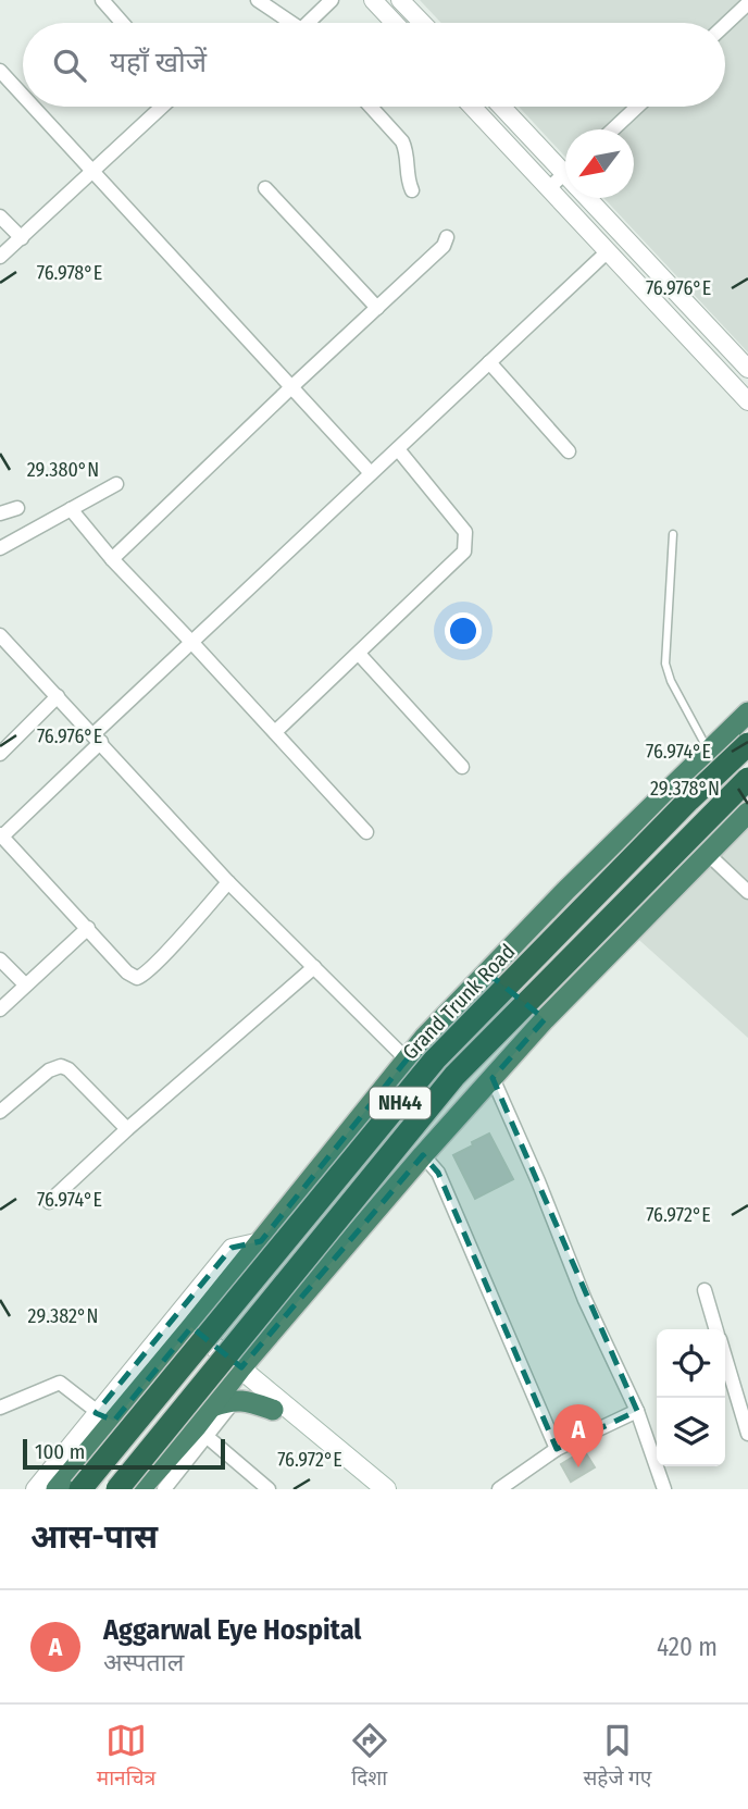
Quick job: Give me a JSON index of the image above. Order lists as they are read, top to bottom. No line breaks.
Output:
{"streets":{"highway":["Grand Trunk Road","NH44"]},"scale_bar":"100 m","north":"bottom left","page":{"search":"यहाँ खोजें","pins":"A","scale":"100 m","heading":"आस-पास","list":[{"mark":"A","name":"Aggarwal Eye Hospital","note":"अस्पताल","value":"420 m"}],"nav":["मानचित्र","दिशा","सहेजे गए"]},"coordinates":["76.978°E","76.976°E","29.380°N","76.974°E","29.378°N","76.972°E","29.382°N"]}
